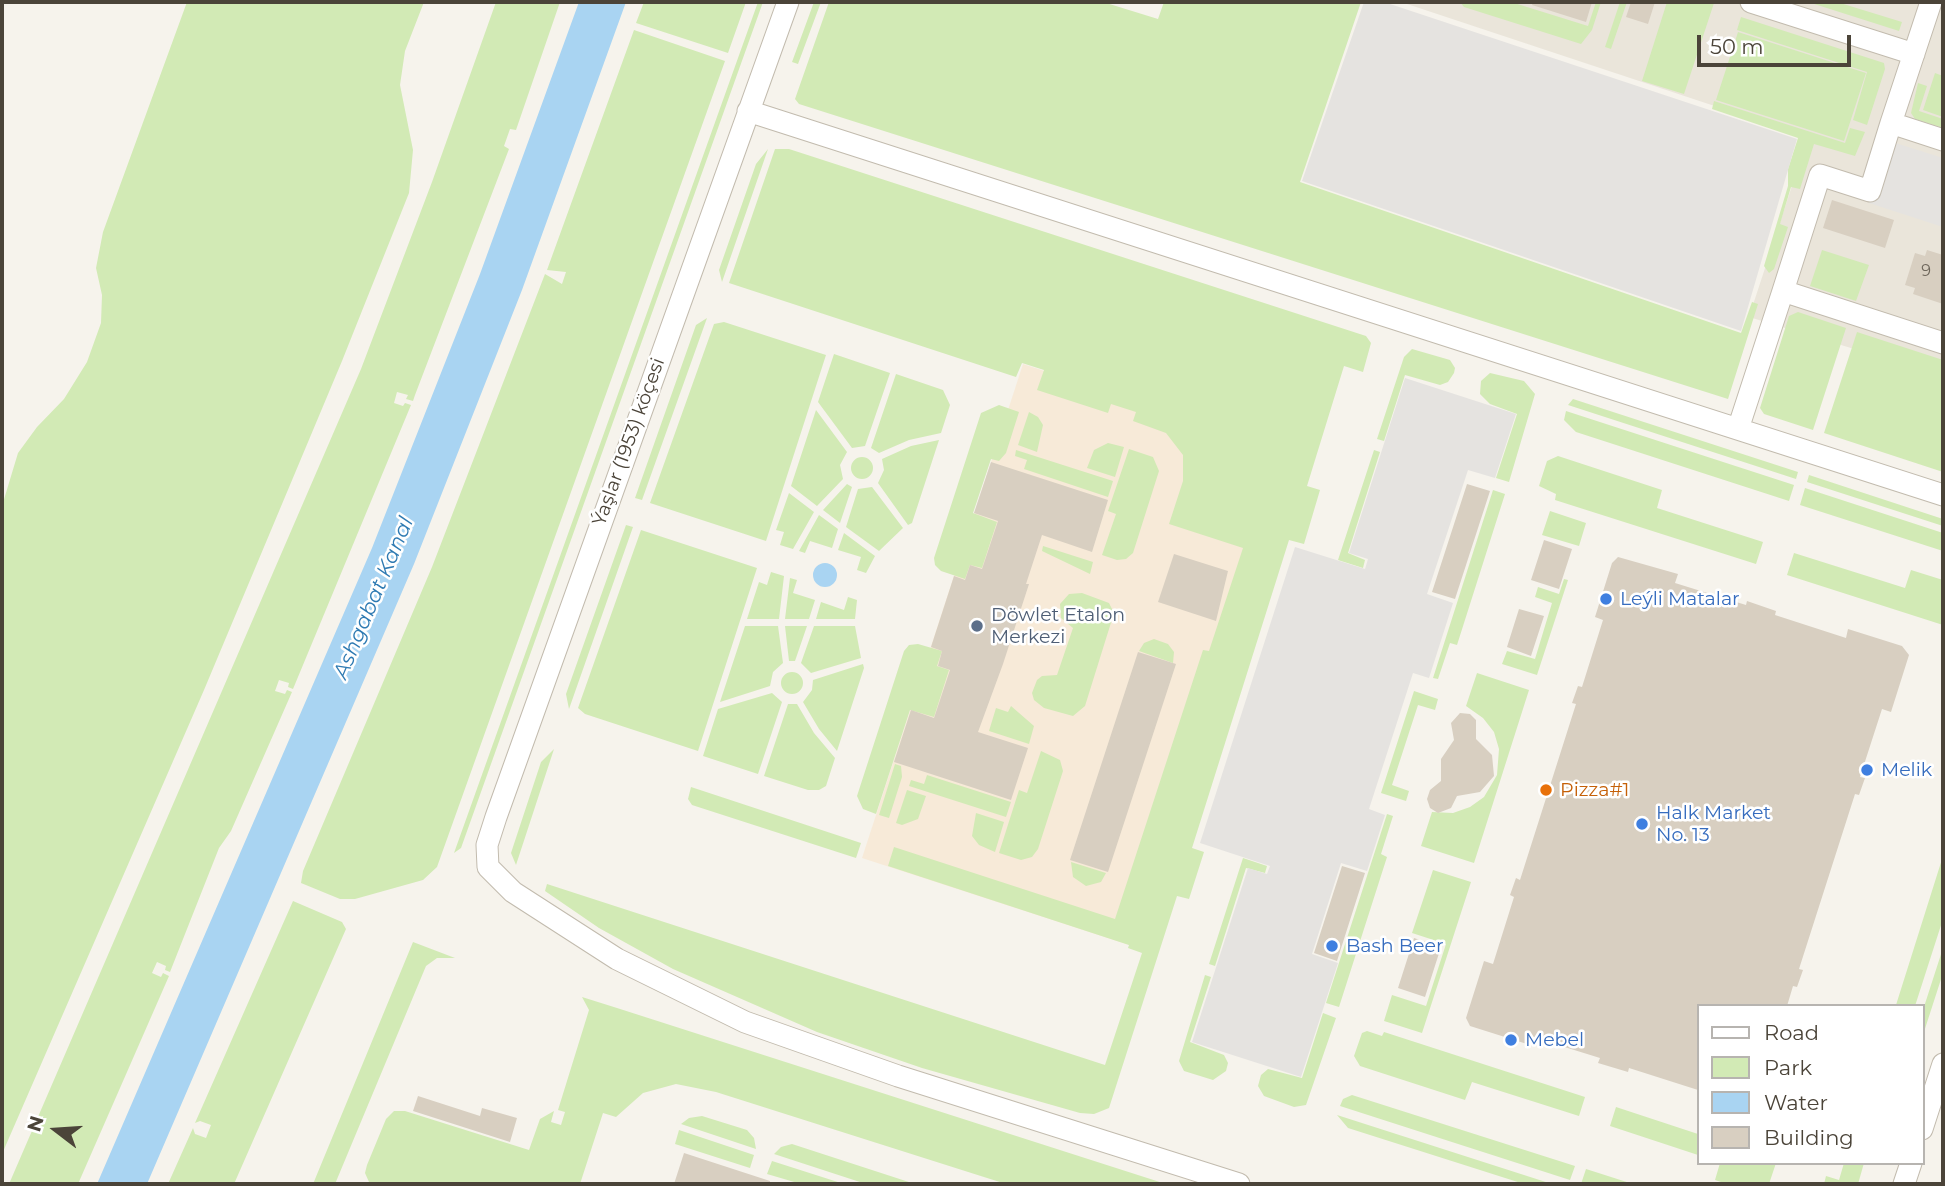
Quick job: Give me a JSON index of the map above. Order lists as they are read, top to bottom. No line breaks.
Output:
{"streets":{"street":["Ýaşlar (1953) köçesi"]},"water":["Ashgabat Kanal"],"places":["Leýli Matalar","Döwlet Etalon Merkezi","Melik","Pizza#1","Halk Market No. 13","Bash Beer","Mebel"],"house_numbers":["9"],"legend":["Road","Park","Water","Building"],"scale_bar":"50 m","north":"left"}
